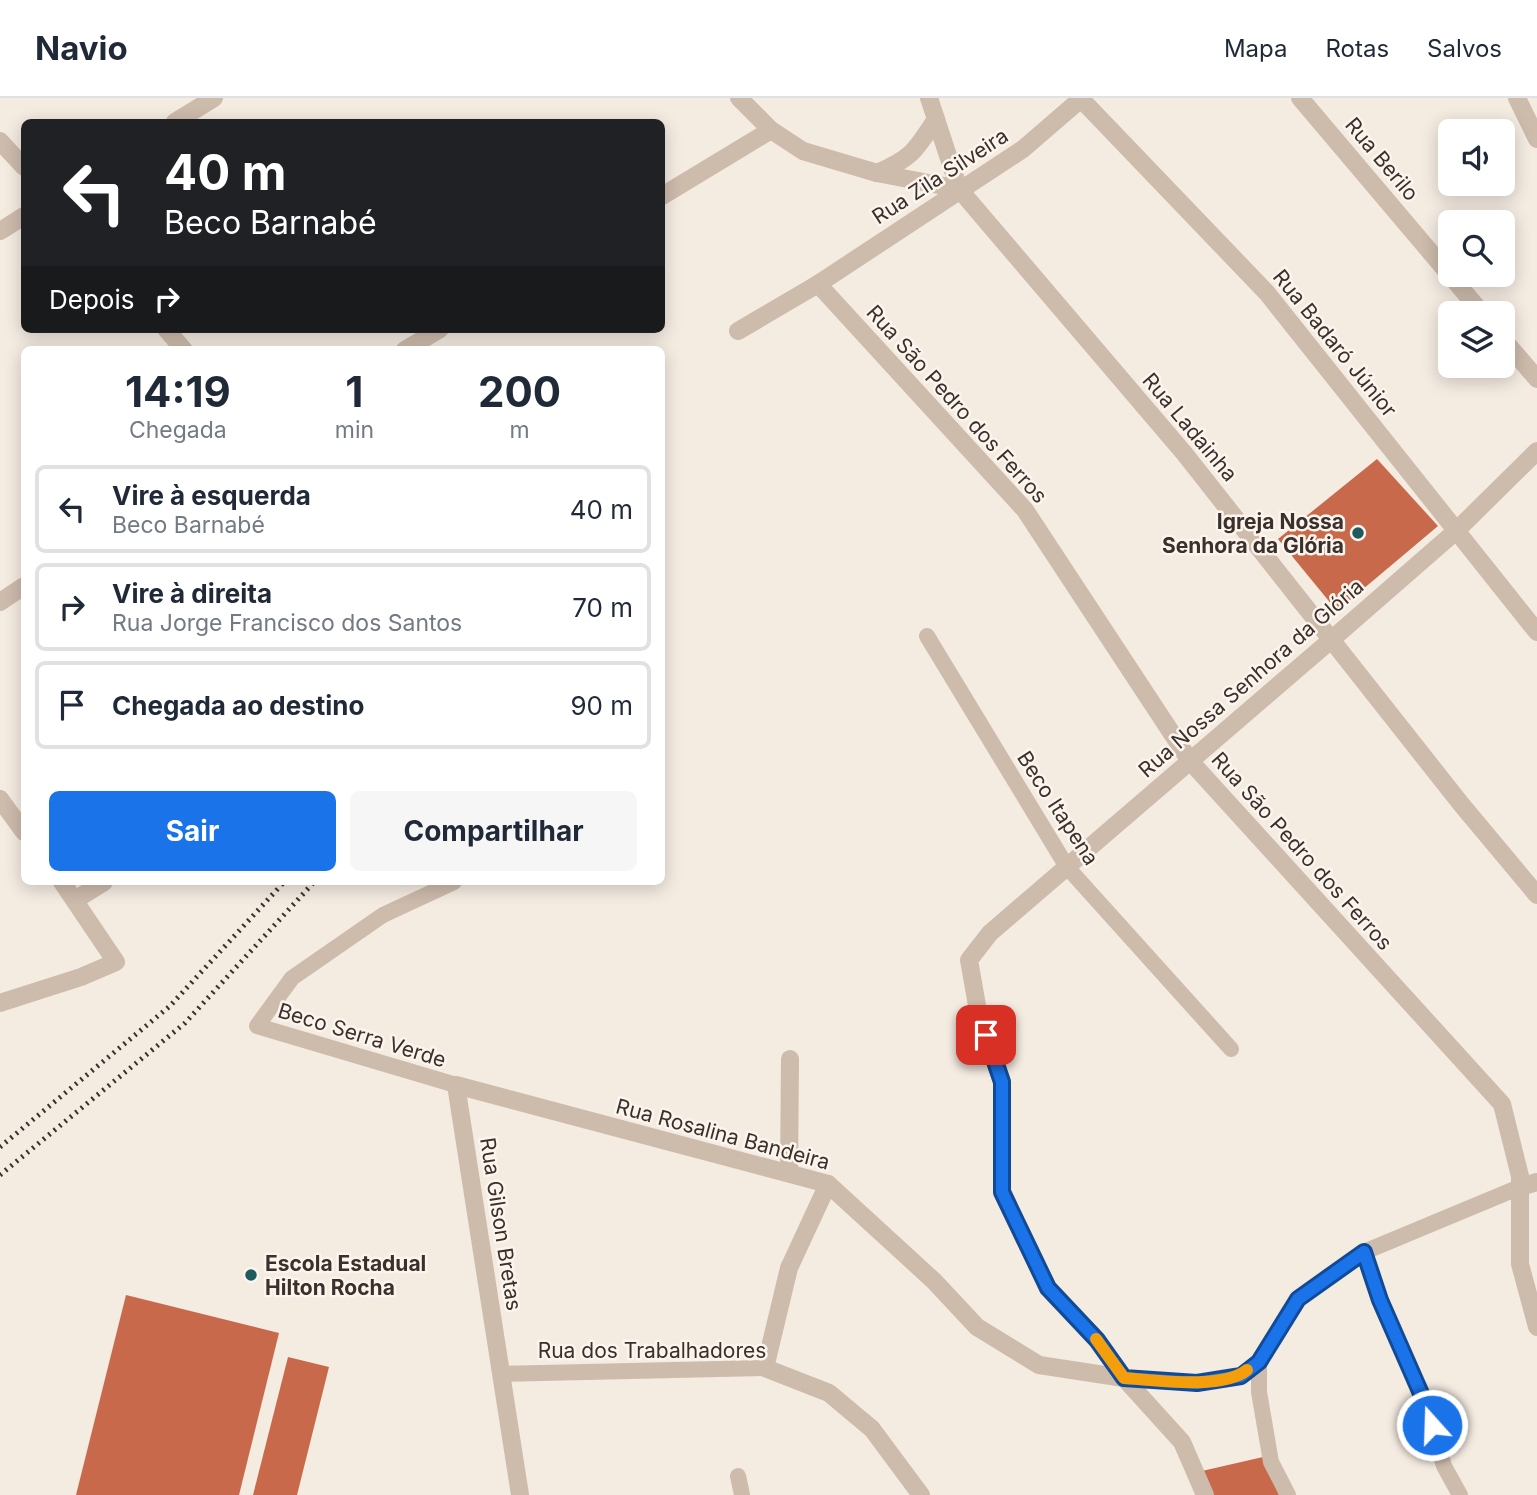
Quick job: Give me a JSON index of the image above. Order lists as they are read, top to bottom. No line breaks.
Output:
{"streets":{"street":["Rua Berilo","Rua Zila Silveira","Rua Badaró Júnior","Rua São Pedro dos Ferros","Rua Ladainha","Rua Nossa Senhora da Glória","Rua Rosalina Bandeira","Rua Gilson Bretas","Rua dos Trabalhadores"],"lane":["Beco Itapena","Beco Serra Verde"]},"crossings":[["Rua Zila Silveira","Rua Badaró Júnior"],["Rua Zila Silveira","Rua São Pedro dos Ferros"],["Rua Zila Silveira","Rua Ladainha"],["Rua Badaró Júnior","Rua Nossa Senhora da Glória"],["Rua São Pedro dos Ferros","Rua Nossa Senhora da Glória"],["Rua Ladainha","Rua Nossa Senhora da Glória"],["Rua Nossa Senhora da Glória","Beco Itapena"],["Rua Nossa Senhora da Glória","Rua Rosalina Bandeira"],["Beco Serra Verde","Rua Rosalina Bandeira"],["Beco Serra Verde","Rua Gilson Bretas"],["Rua Rosalina Bandeira","Rua Gilson Bretas"],["Rua Gilson Bretas","Rua dos Trabalhadores"]],"places":["Igreja Nossa Senhora da Glória","Escola Estadual Hilton Rocha"],"page":{"header":"Navio","nav":["Mapa","Rotas","Salvos"],"turn":["40 m","Beco Barnabé"],"then":"Depois","eta":["14:19","Chegada","1","min","200","m"],"list":[{"name":"Vire à esquerda","note":"Beco Barnabé","value":"40 m"},{"name":"Vire à direita","note":"Rua Jorge Francisco dos Santos","value":"70 m"},{"name":"Chegada ao destino","value":"90 m"}],"buttons":["Sair","Compartilhar"]}}
